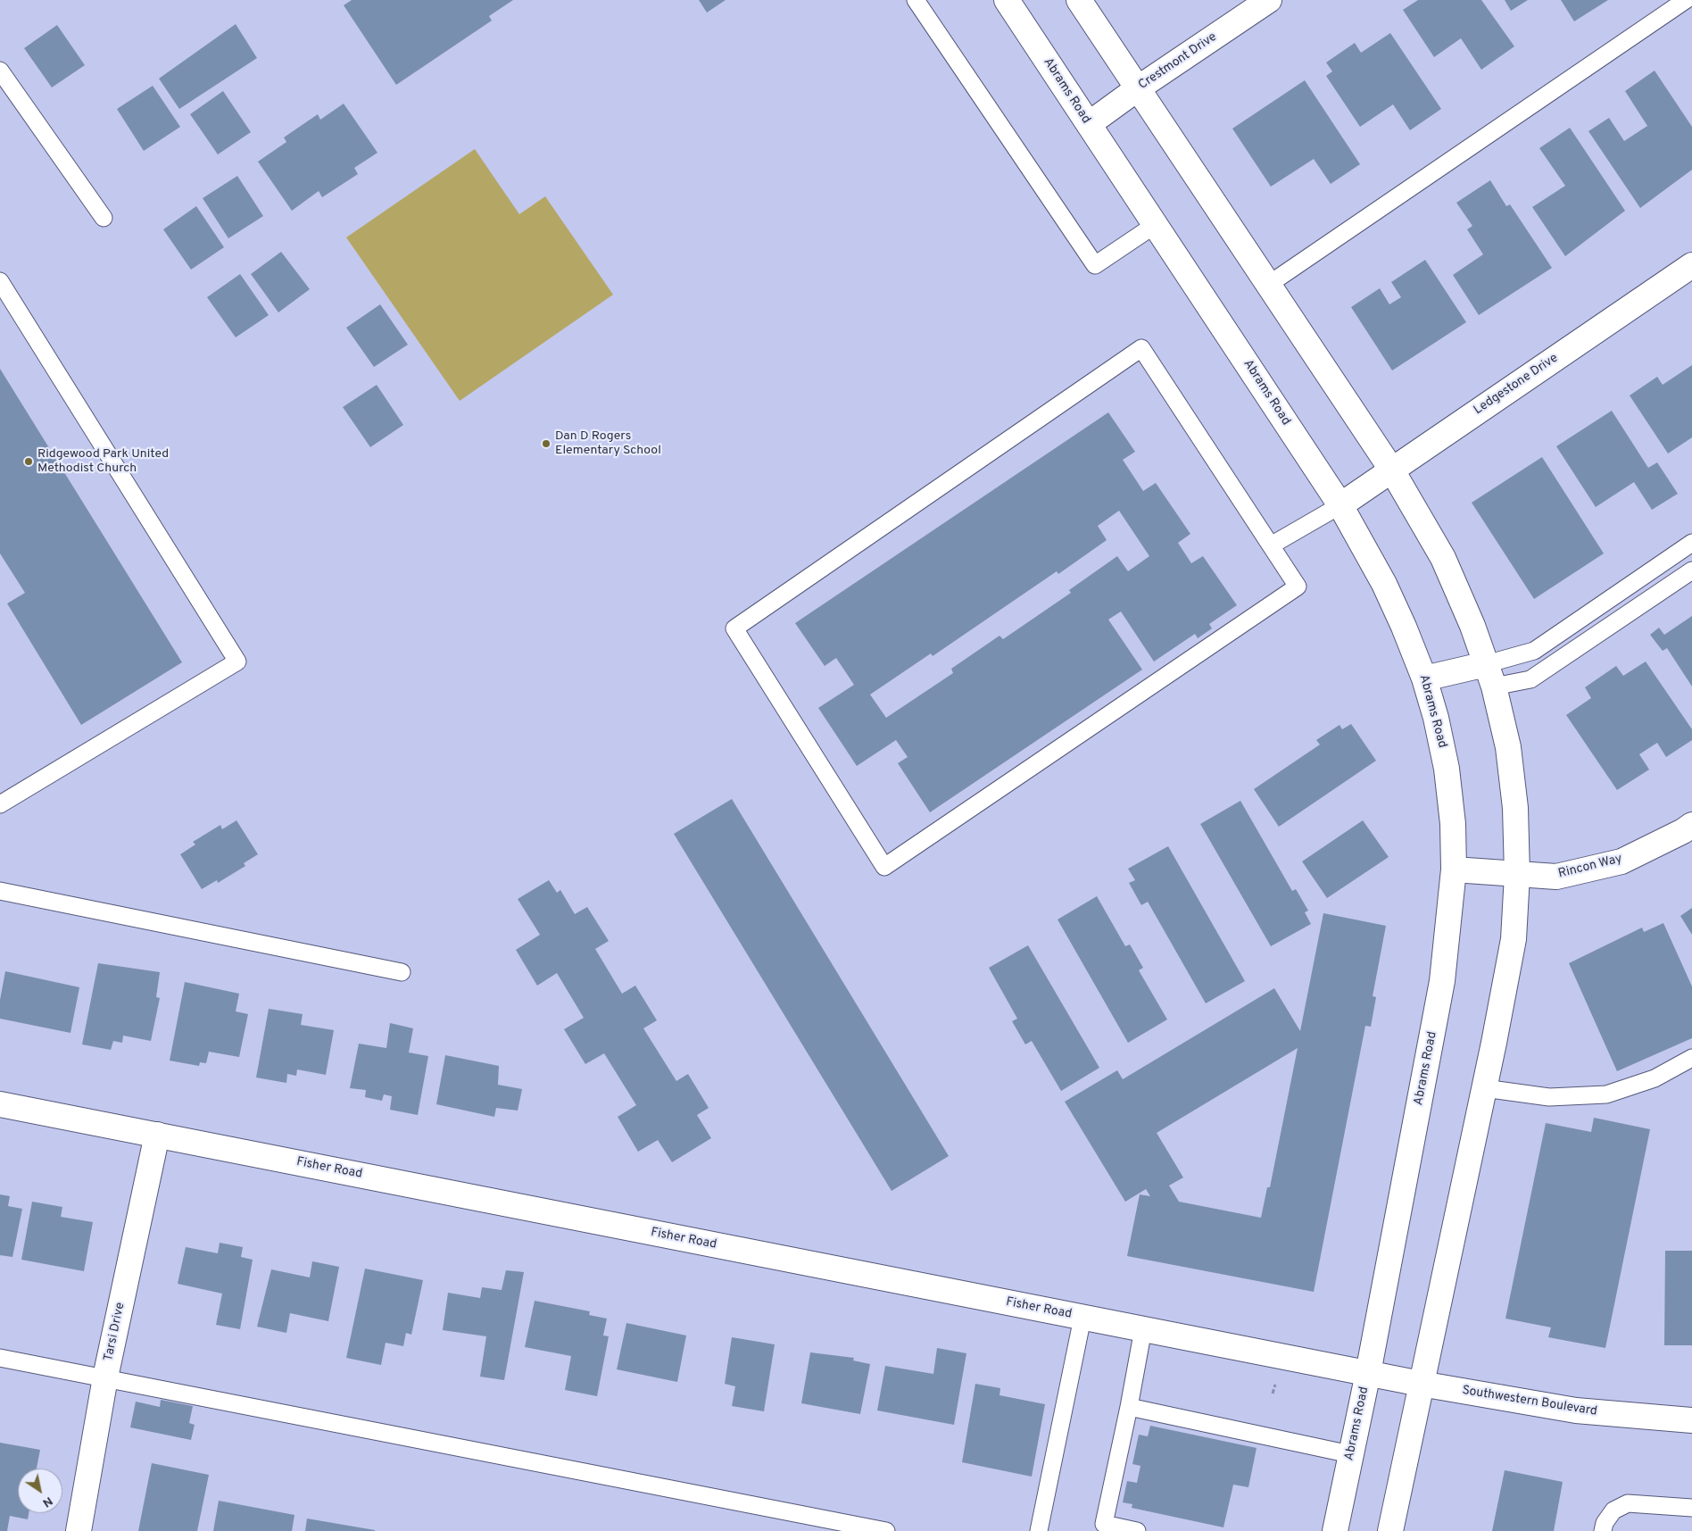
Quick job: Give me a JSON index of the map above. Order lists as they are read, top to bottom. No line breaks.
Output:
{"streets":{"main road":["Crestmont Drive","Abrams Road","Ledgestone Drive","Rincon Way","Fisher Road","Tarsi Drive","Southwestern Boulevard"]},"crossings":[["Crestmont Drive","Abrams Road"],["Abrams Road","Ledgestone Drive"],["Abrams Road","Rincon Way"],["Abrams Road","Fisher Road"],["Abrams Road","Southwestern Boulevard"],["Fisher Road","Tarsi Drive"],["Fisher Road","Southwestern Boulevard"]],"places":["Dan D Rogers Elementary School","Ridgewood Park United Methodist Church"],"north":"bottom right"}
